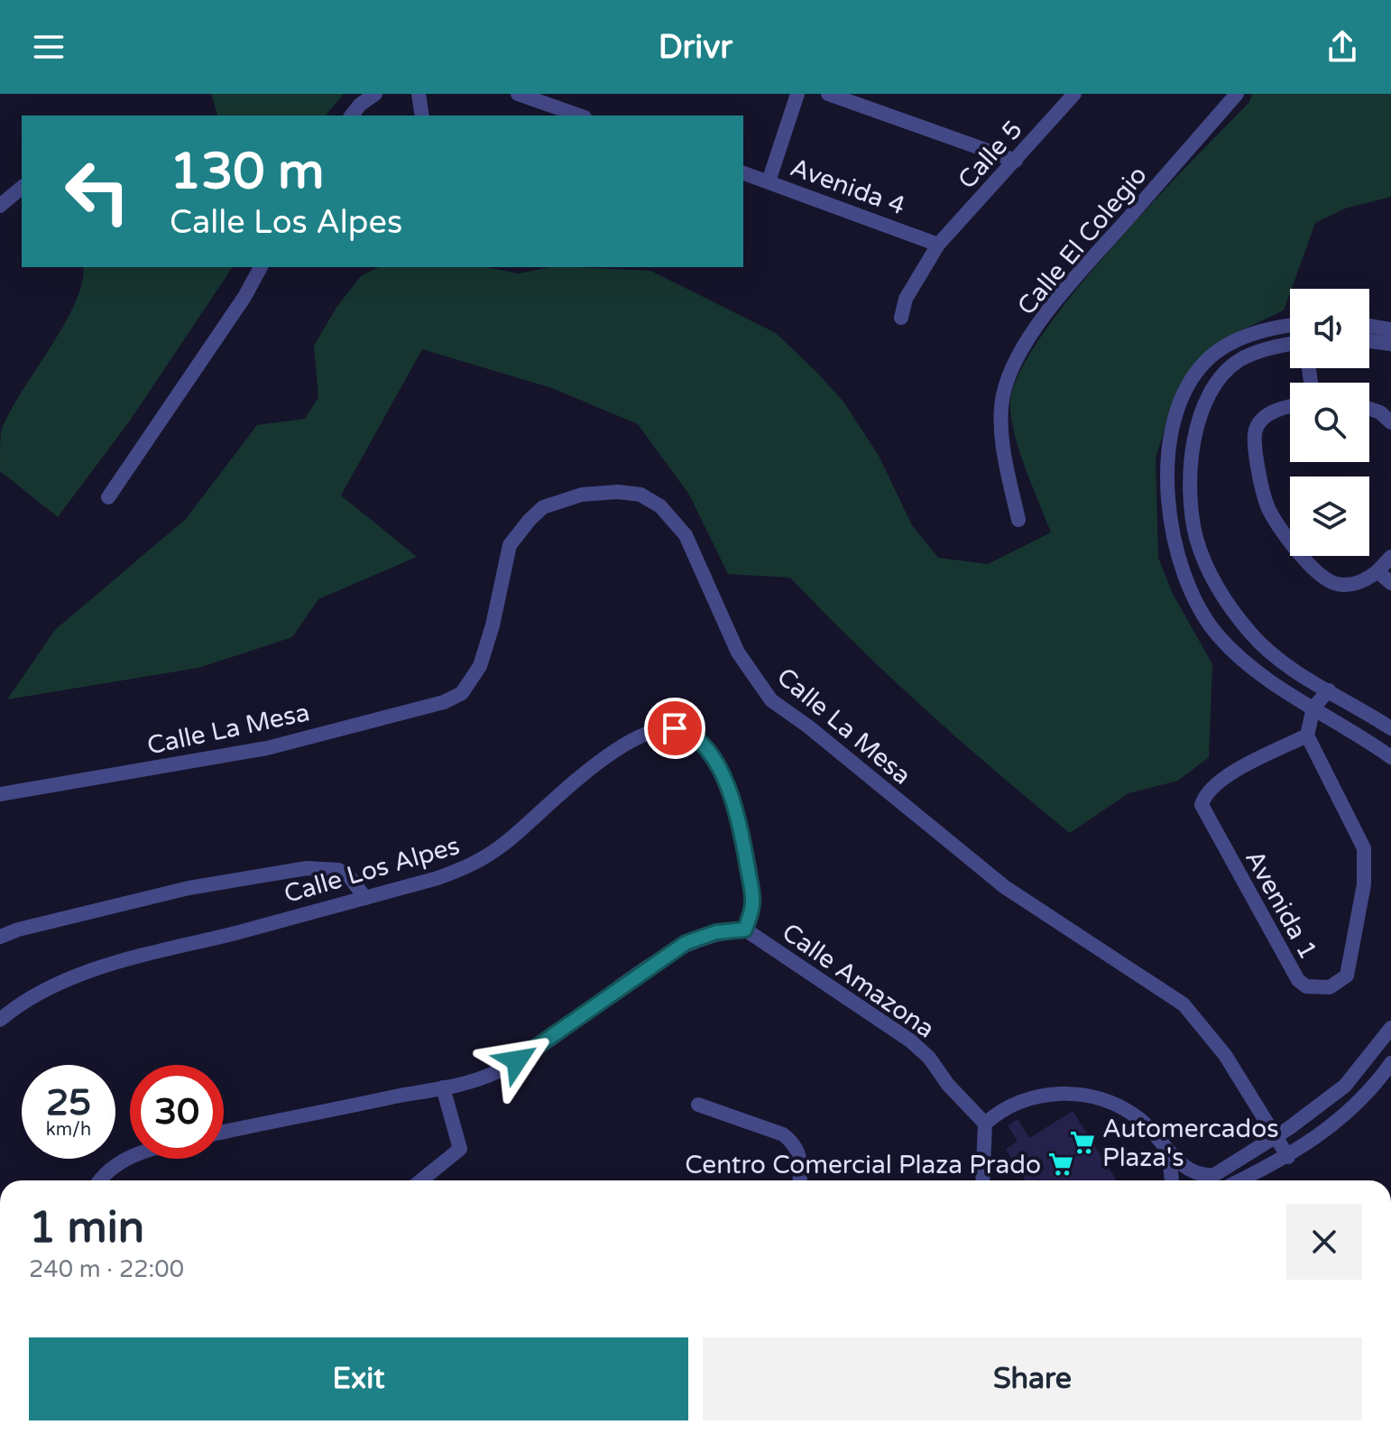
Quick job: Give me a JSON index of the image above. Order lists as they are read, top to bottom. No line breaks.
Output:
{"streets":{"street":["Calle 5","Avenida 4","Calle El Colegio","Calle La Mesa","Calle Los Alpes","Avenida 1","Calle Amazona"]},"crossings":[["Calle 5","Avenida 4"],["Calle Los Alpes","Calle Amazona"]],"places":{"supermarket":["Automercados Plaza's","Centro Comercial Plaza Prado"]},"page":{"header":"Drivr","turn":["130 m","Calle Los Alpes"],"speed":"25 km/h","limit":"30","heading":["1 min","240 m · 22:00"],"buttons":["Exit","Share"]}}
